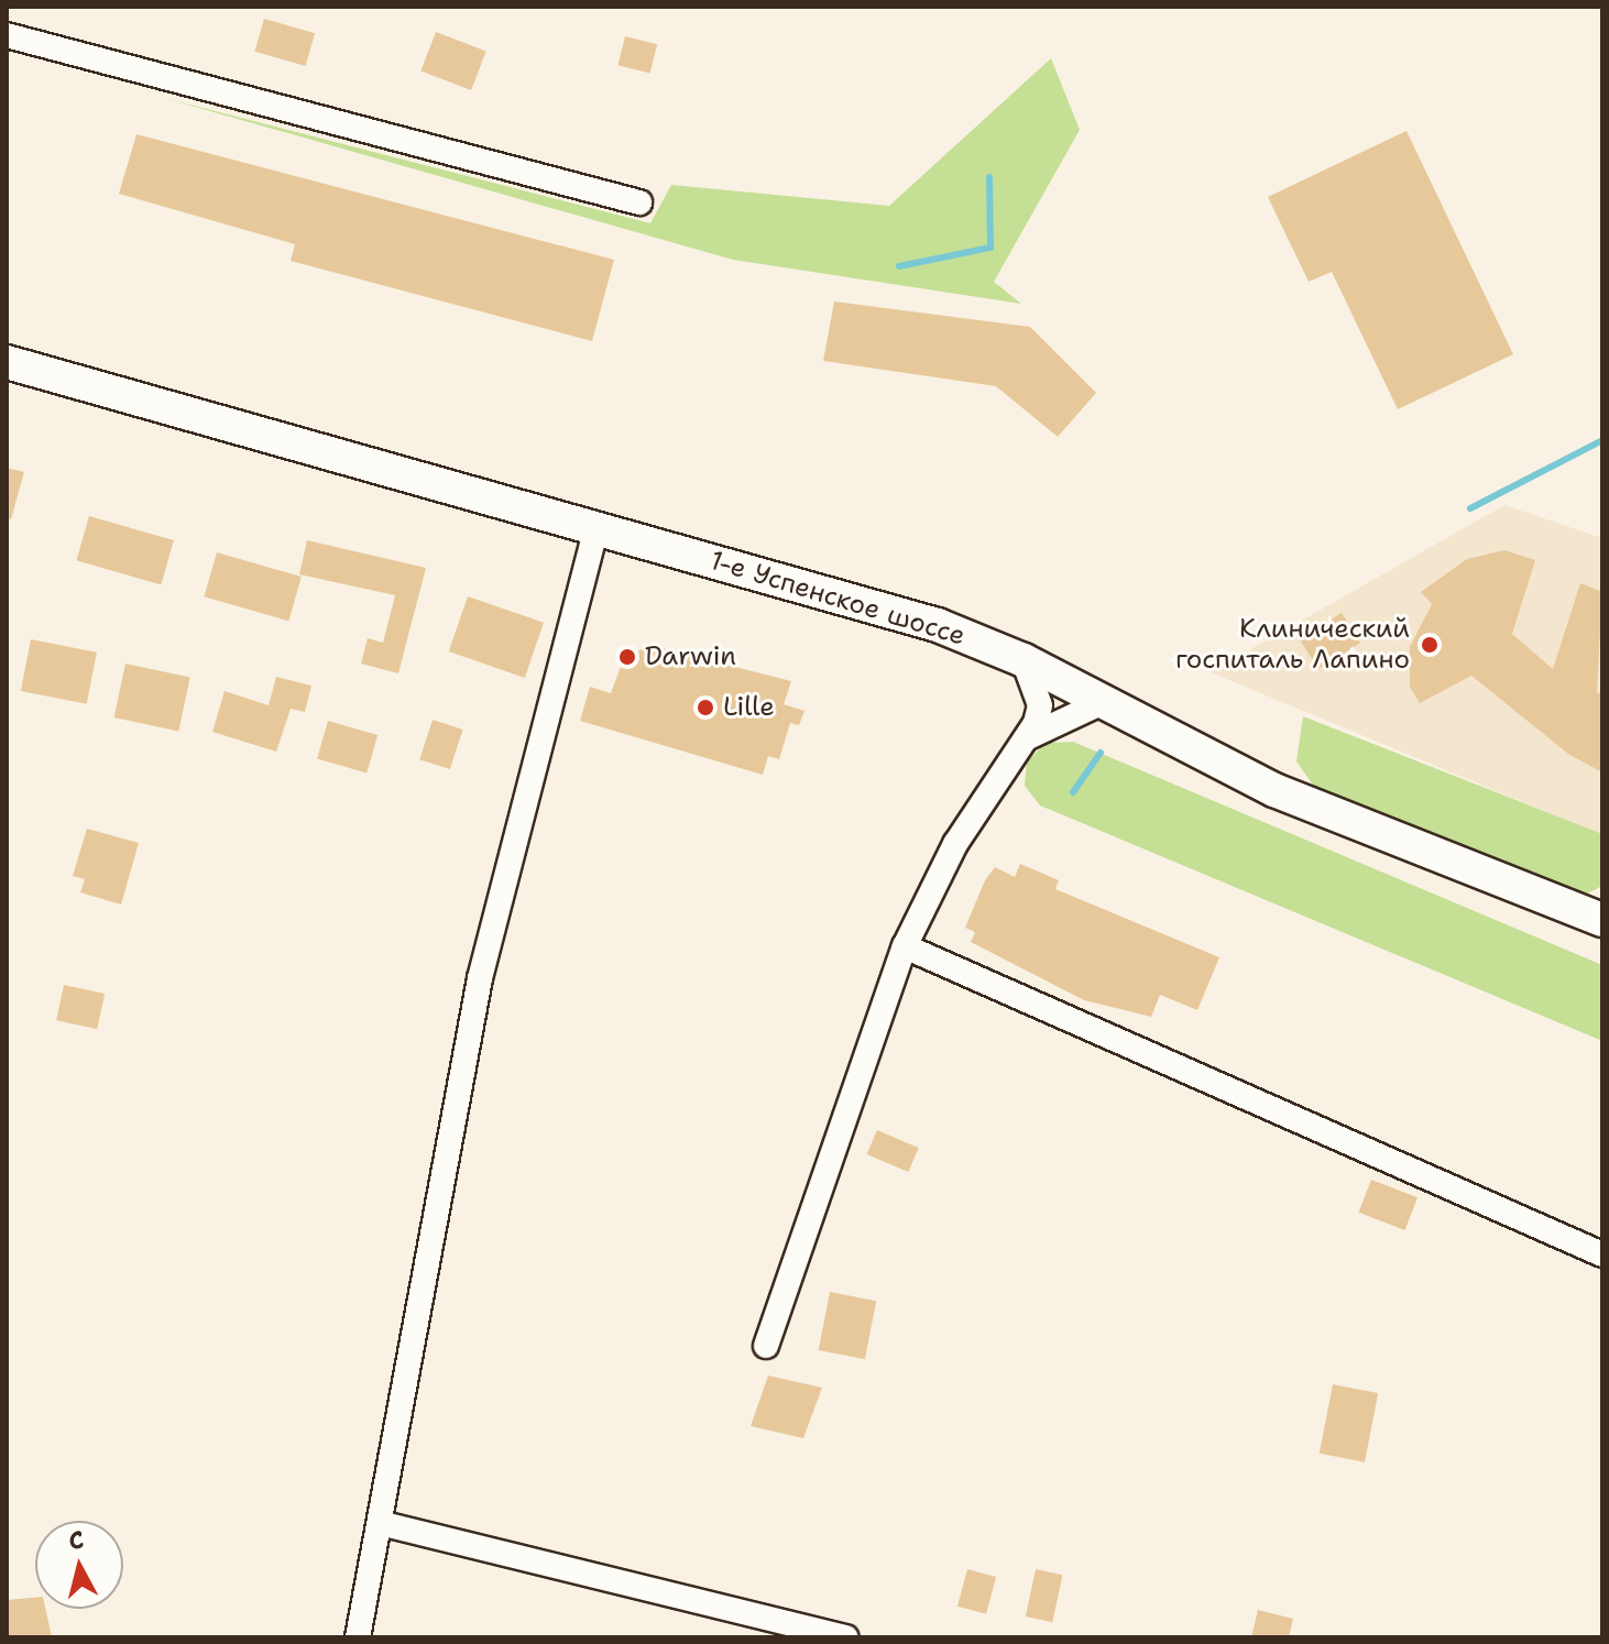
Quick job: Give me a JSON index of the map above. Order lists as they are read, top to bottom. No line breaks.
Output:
{"streets":{"main road":["1-е Успенское шоссе"]},"places":["Клинический госпиталь Лапино","Darwin","Lille"],"north":"top"}
